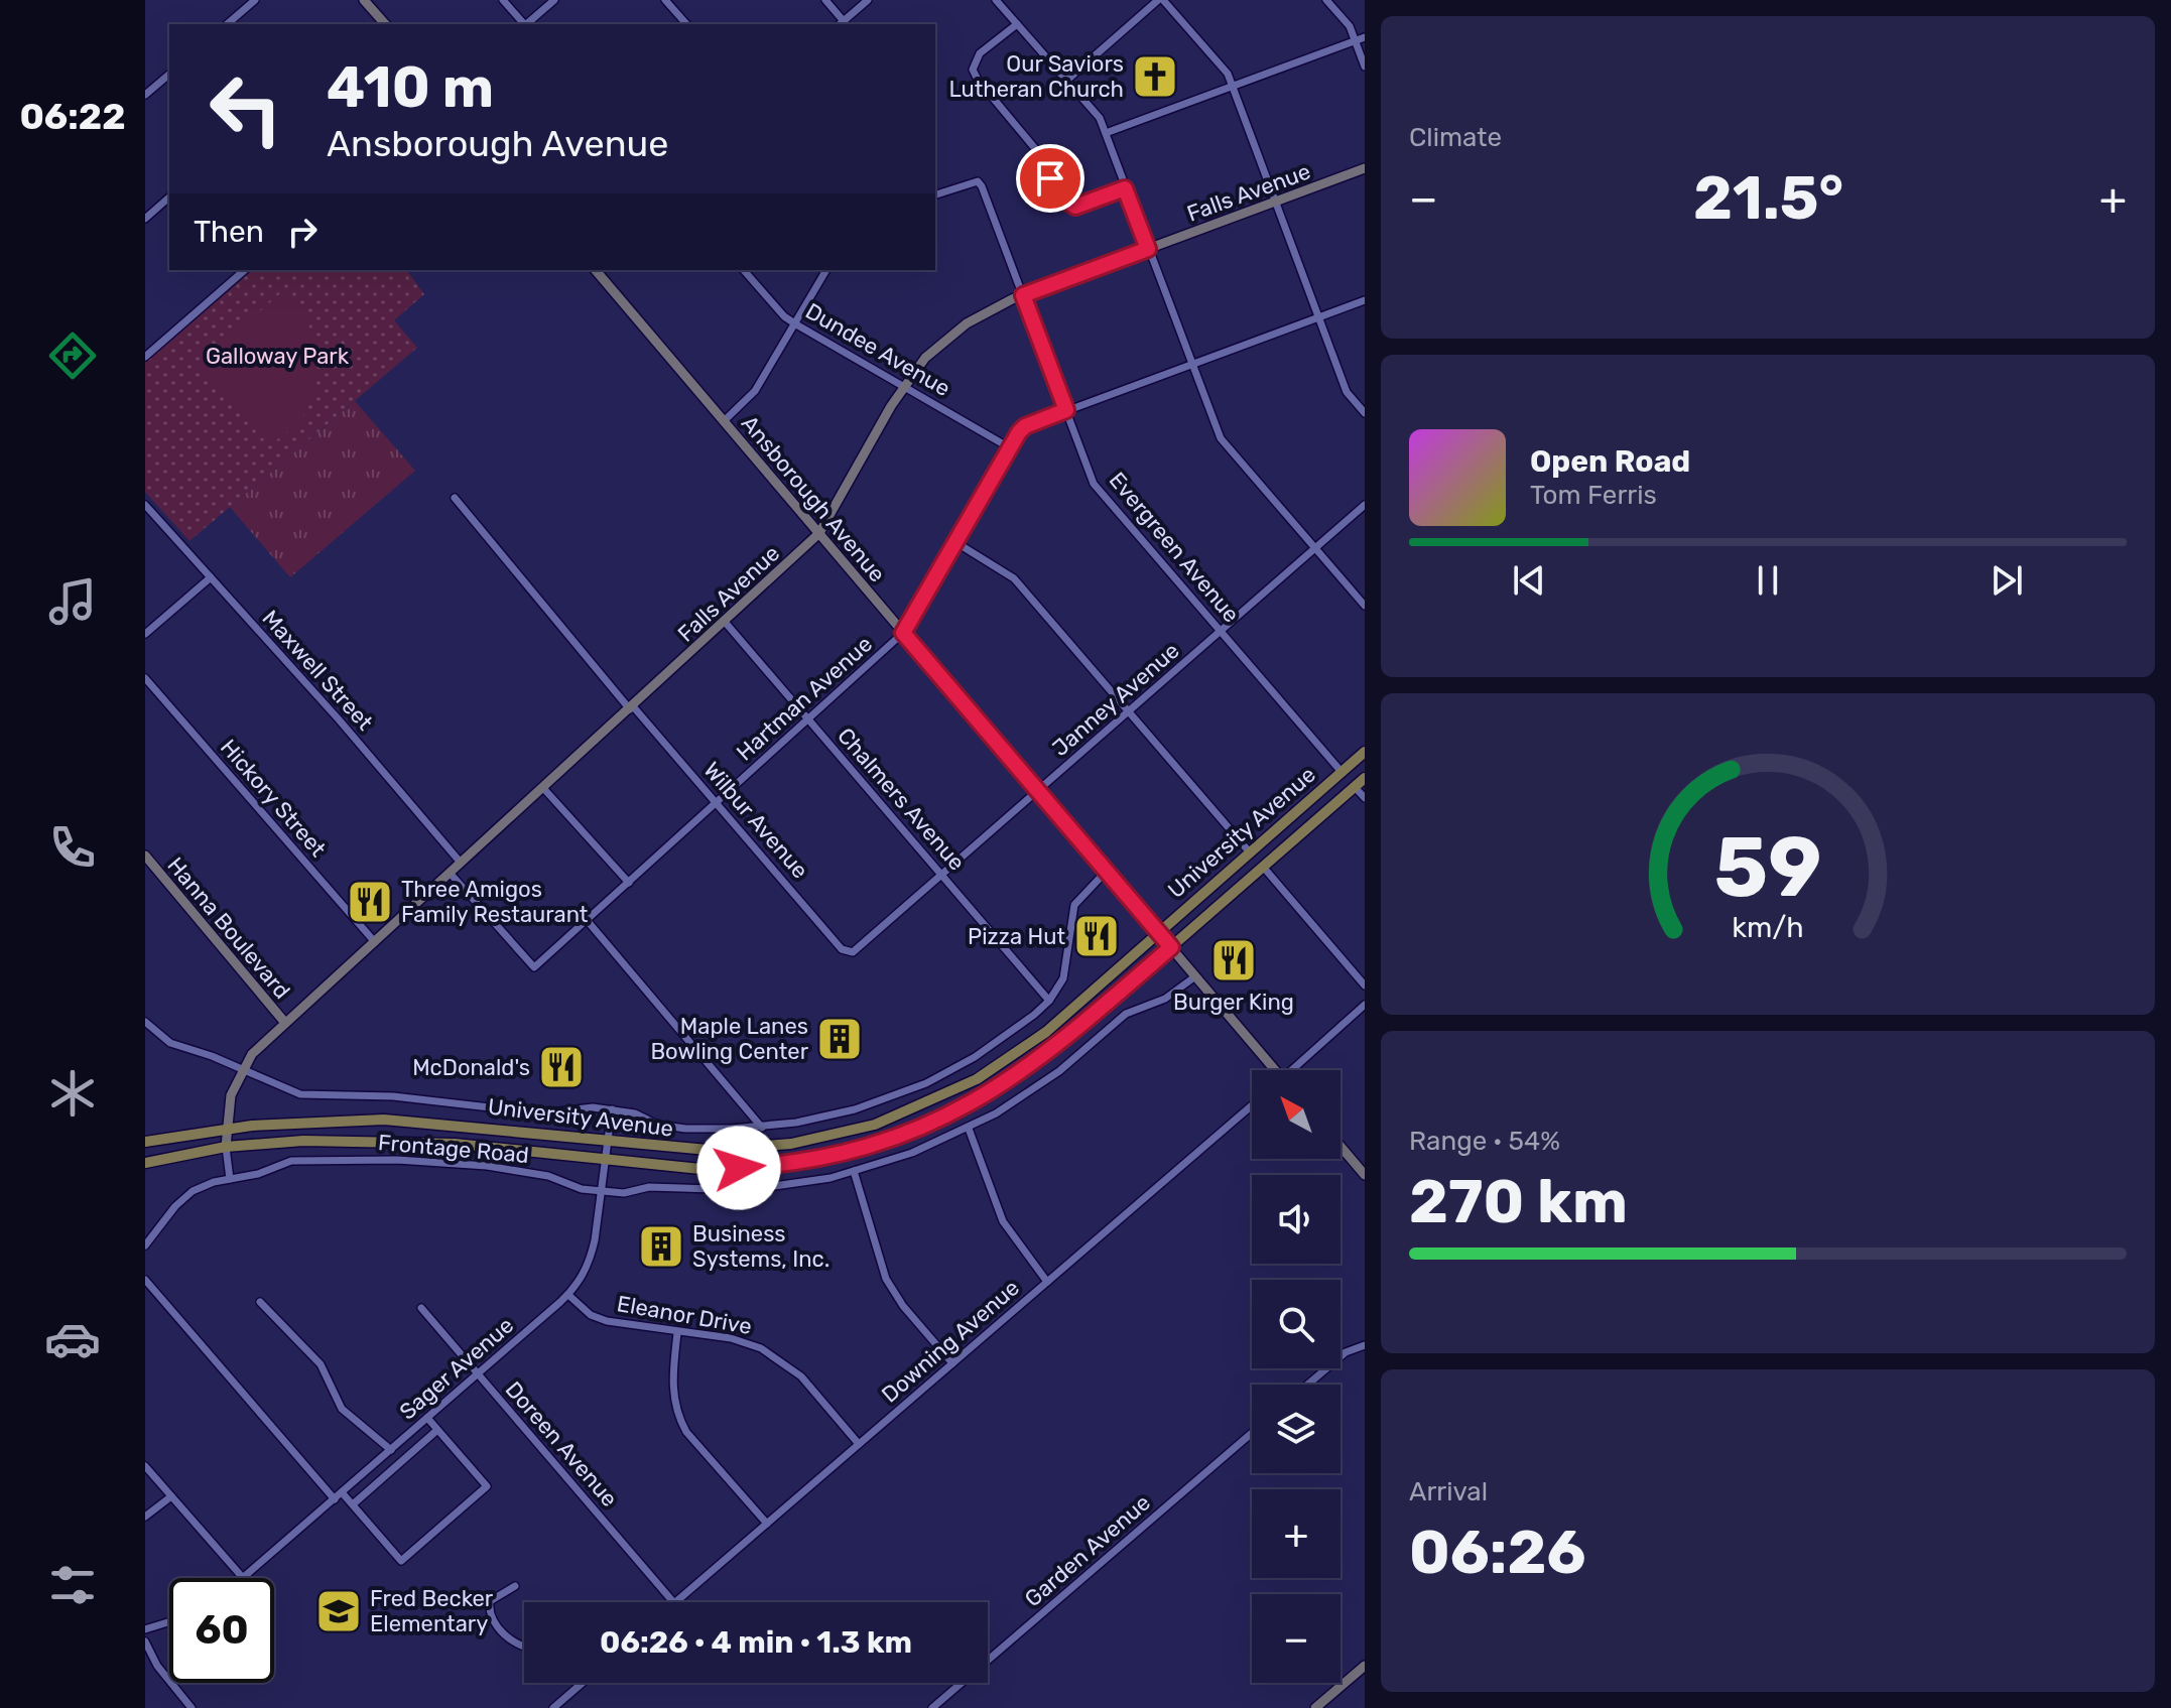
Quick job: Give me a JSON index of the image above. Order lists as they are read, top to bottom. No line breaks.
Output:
{"streets":{"main road":["University Avenue"],"street":["Falls Avenue","Dundee Avenue","Ansborough Avenue","Evergreen Avenue","Maxwell Street","Hartman Avenue","Janney Avenue","Hickory Street","Chalmers Avenue","Wilbur Avenue","Hanna Boulevard","Frontage Road","Eleanor Drive","Downing Avenue","Sager Avenue","Doreen Avenue","Garden Avenue"]},"crossings":[["Falls Avenue","Dundee Avenue"],["Falls Avenue","Ansborough Avenue"],["Falls Avenue","Evergreen Avenue"],["Falls Avenue","Maxwell Street"],["Falls Avenue","Hartman Avenue"],["Falls Avenue","Hickory Street"],["Falls Avenue","Chalmers Avenue"],["Falls Avenue","Wilbur Avenue"],["Falls Avenue","University Avenue"],["Falls Avenue","Hanna Boulevard"],["Falls Avenue","Frontage Road"],["Dundee Avenue","Hartman Avenue"],["Ansborough Avenue","Hartman Avenue"],["Ansborough Avenue","Janney Avenue"],["Ansborough Avenue","University Avenue"],["Ansborough Avenue","Frontage Road"],["Evergreen Avenue","Hartman Avenue"],["Evergreen Avenue","Janney Avenue"],["Evergreen Avenue","University Avenue"],["Hartman Avenue","Chalmers Avenue"],["Hartman Avenue","Wilbur Avenue"],["Janney Avenue","Chalmers Avenue"],["Janney Avenue","Wilbur Avenue"],["Chalmers Avenue","Frontage Road"],["University Avenue","Sager Avenue"],["Frontage Road","Sager Avenue"],["Eleanor Drive","Downing Avenue"],["Eleanor Drive","Sager Avenue"],["Sager Avenue","Doreen Avenue"]],"parks":["Galloway Park"],"places":{"church":["Our Saviors Lutheran Church"],"restaurant":["Three Amigos Family Restaurant","Pizza Hut","Burger King","McDonald's"],"building":["Maple Lanes Bowling Center","Business Systems, Inc."],"school or university":["Fred Becker Elementary"]},"north":"top left","page":{"tabs":"06:22","tile":["Climate",["Range · 54%","270 km"],["Arrival","06:26"]],"turn":["410 m","Ansborough Avenue"],"heat":["−","21.5°","+"],"then":"Then","song":["Open Road","Tom Ferris"],"map_buttons":["+","−"],"limit":"60","trip":"06:26 · 4 min · 1.3 km","gauge":["59","km/h"]}}
